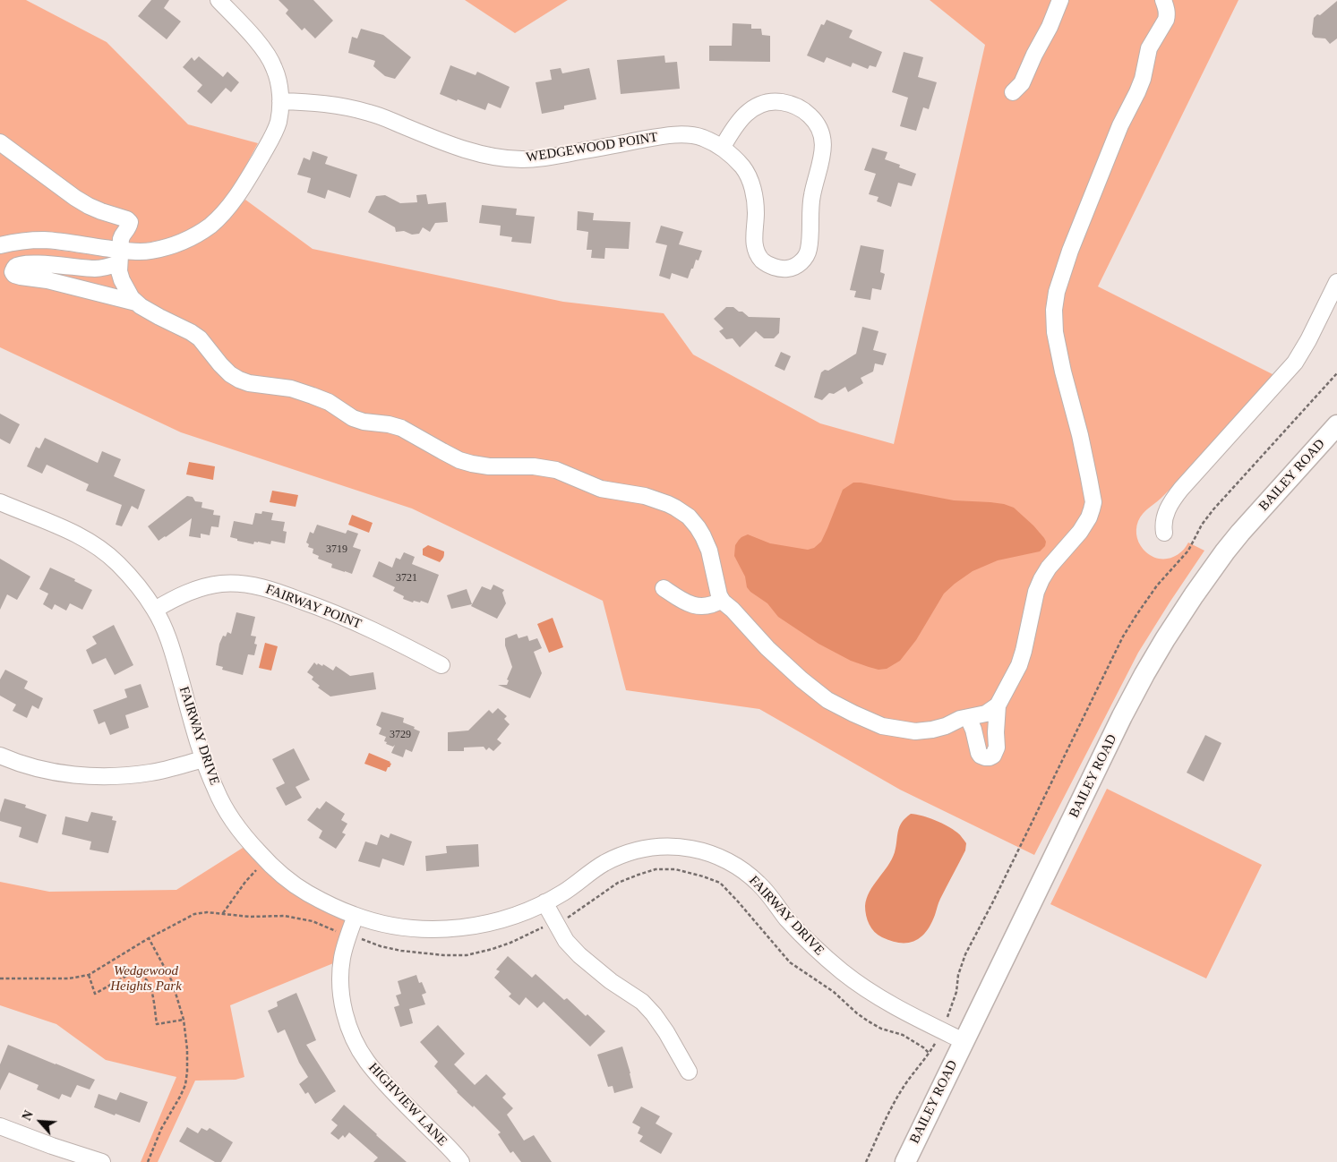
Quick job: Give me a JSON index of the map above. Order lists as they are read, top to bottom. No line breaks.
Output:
{"streets":{"main road":["BAILEY ROAD"],"street":["WEDGEWOOD POINT","FAIRWAY POINT","FAIRWAY DRIVE","HIGHVIEW LANE"]},"crossings":[["BAILEY ROAD","FAIRWAY DRIVE"],["FAIRWAY POINT","FAIRWAY DRIVE"],["FAIRWAY DRIVE","HIGHVIEW LANE"]],"parks":["Wedgewood Heights Park"],"house_numbers":["3719","3721","3729"],"north":"top left"}
